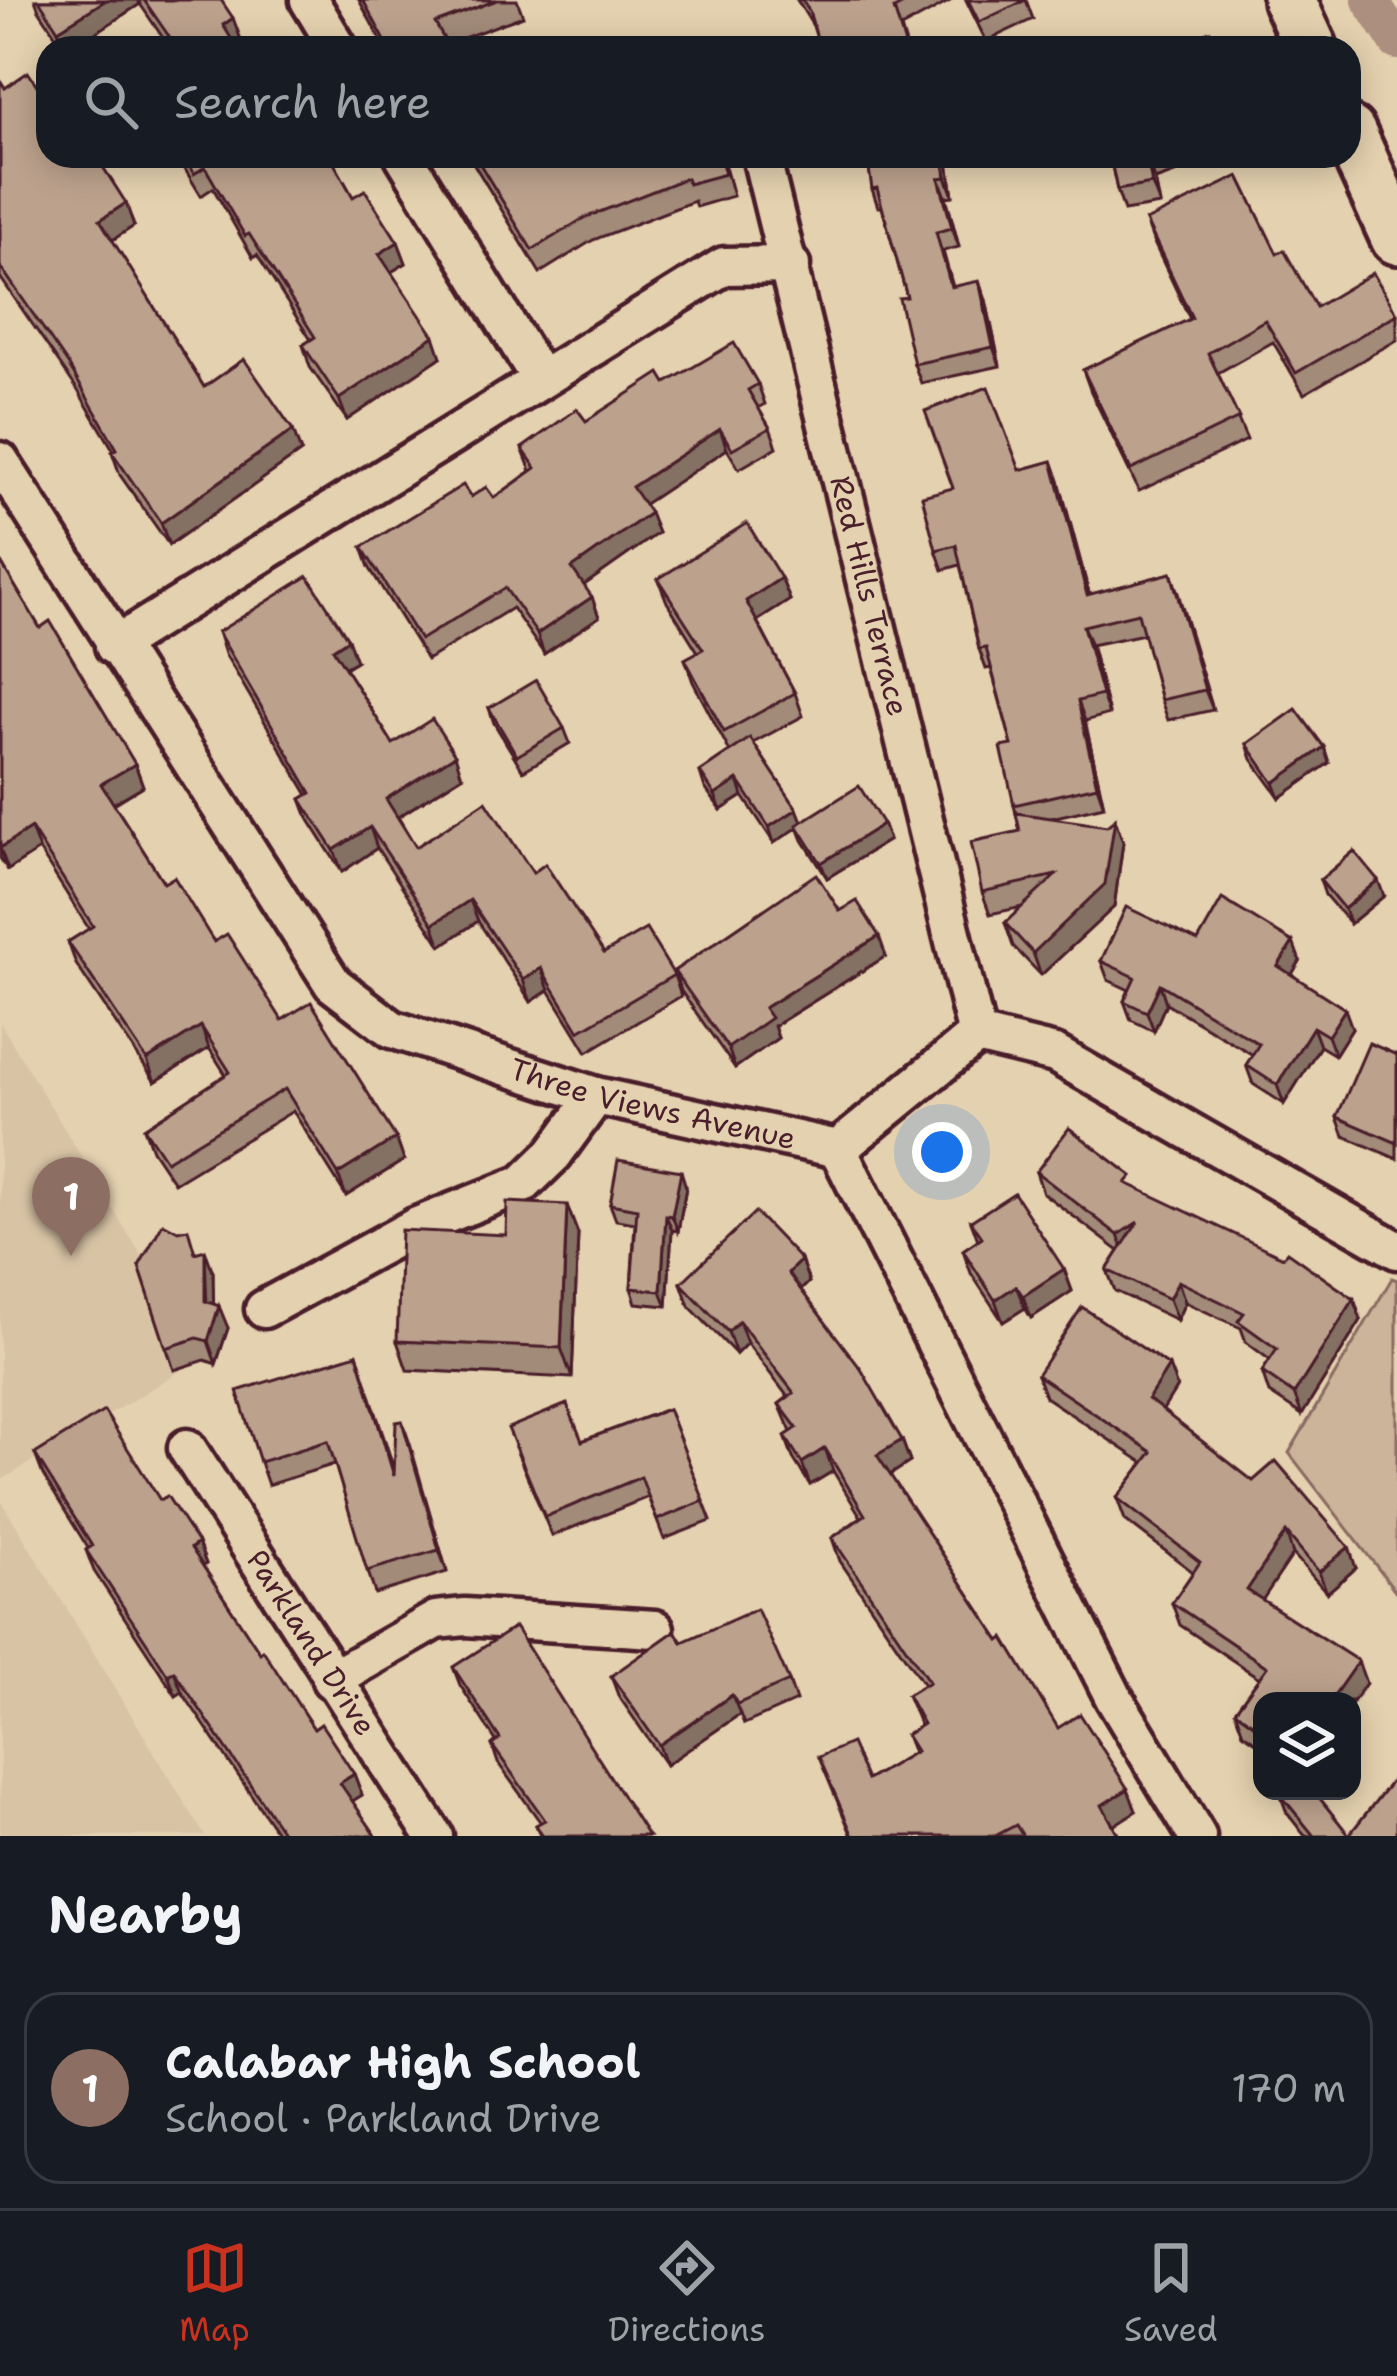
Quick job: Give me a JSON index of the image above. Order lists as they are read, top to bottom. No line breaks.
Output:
{"streets":{"street":["Red Hills Terrace","Three Views Avenue","Parkland Drive"]},"page":{"search":"Search here","pins":"1","heading":"Nearby","list":[{"mark":"1","name":"Calabar High School","note":"School · Parkland Drive","value":"170 m"}],"nav":["Map","Directions","Saved"]}}
